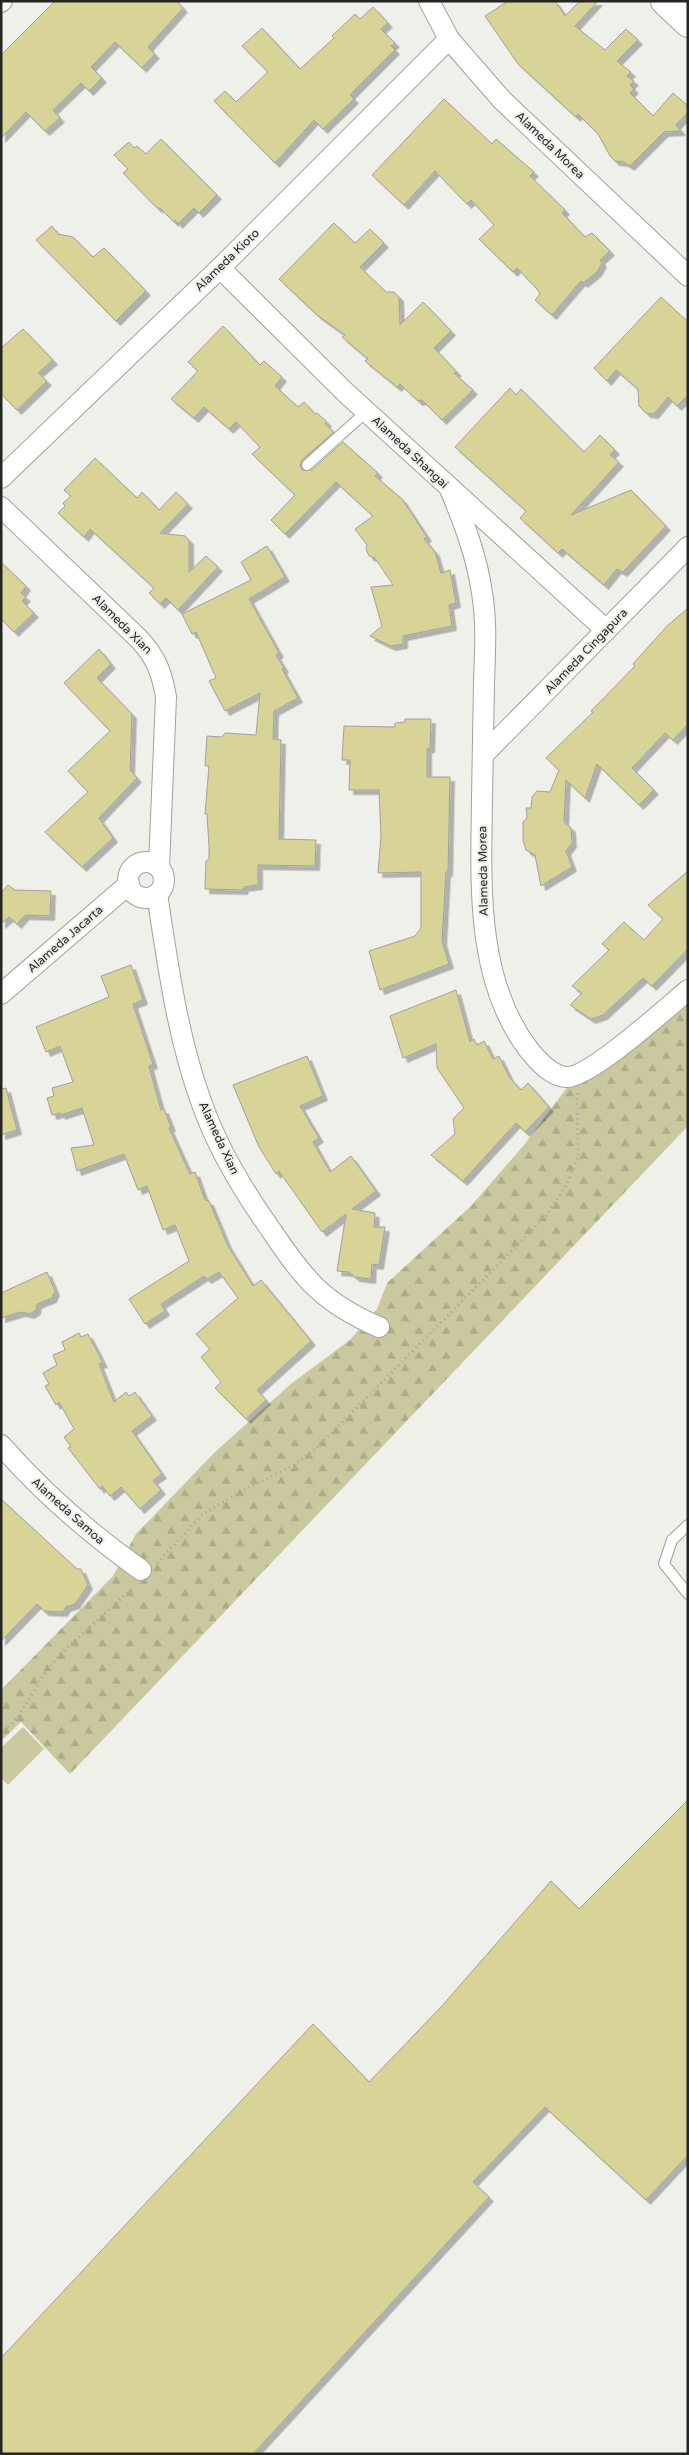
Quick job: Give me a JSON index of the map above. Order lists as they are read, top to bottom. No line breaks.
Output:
{"streets":{"street":["Alameda Morea","Alameda Kioto","Alameda Shangai","Alameda Xian","Alameda Cingapura","Alameda Jacarta","Alameda Samoa"]},"crossings":[["Alameda Morea","Alameda Kioto"],["Alameda Morea","Alameda Shangai"],["Alameda Morea","Alameda Cingapura"],["Alameda Kioto","Alameda Shangai"],["Alameda Shangai","Alameda Cingapura"],["Alameda Xian","Alameda Jacarta"]]}
